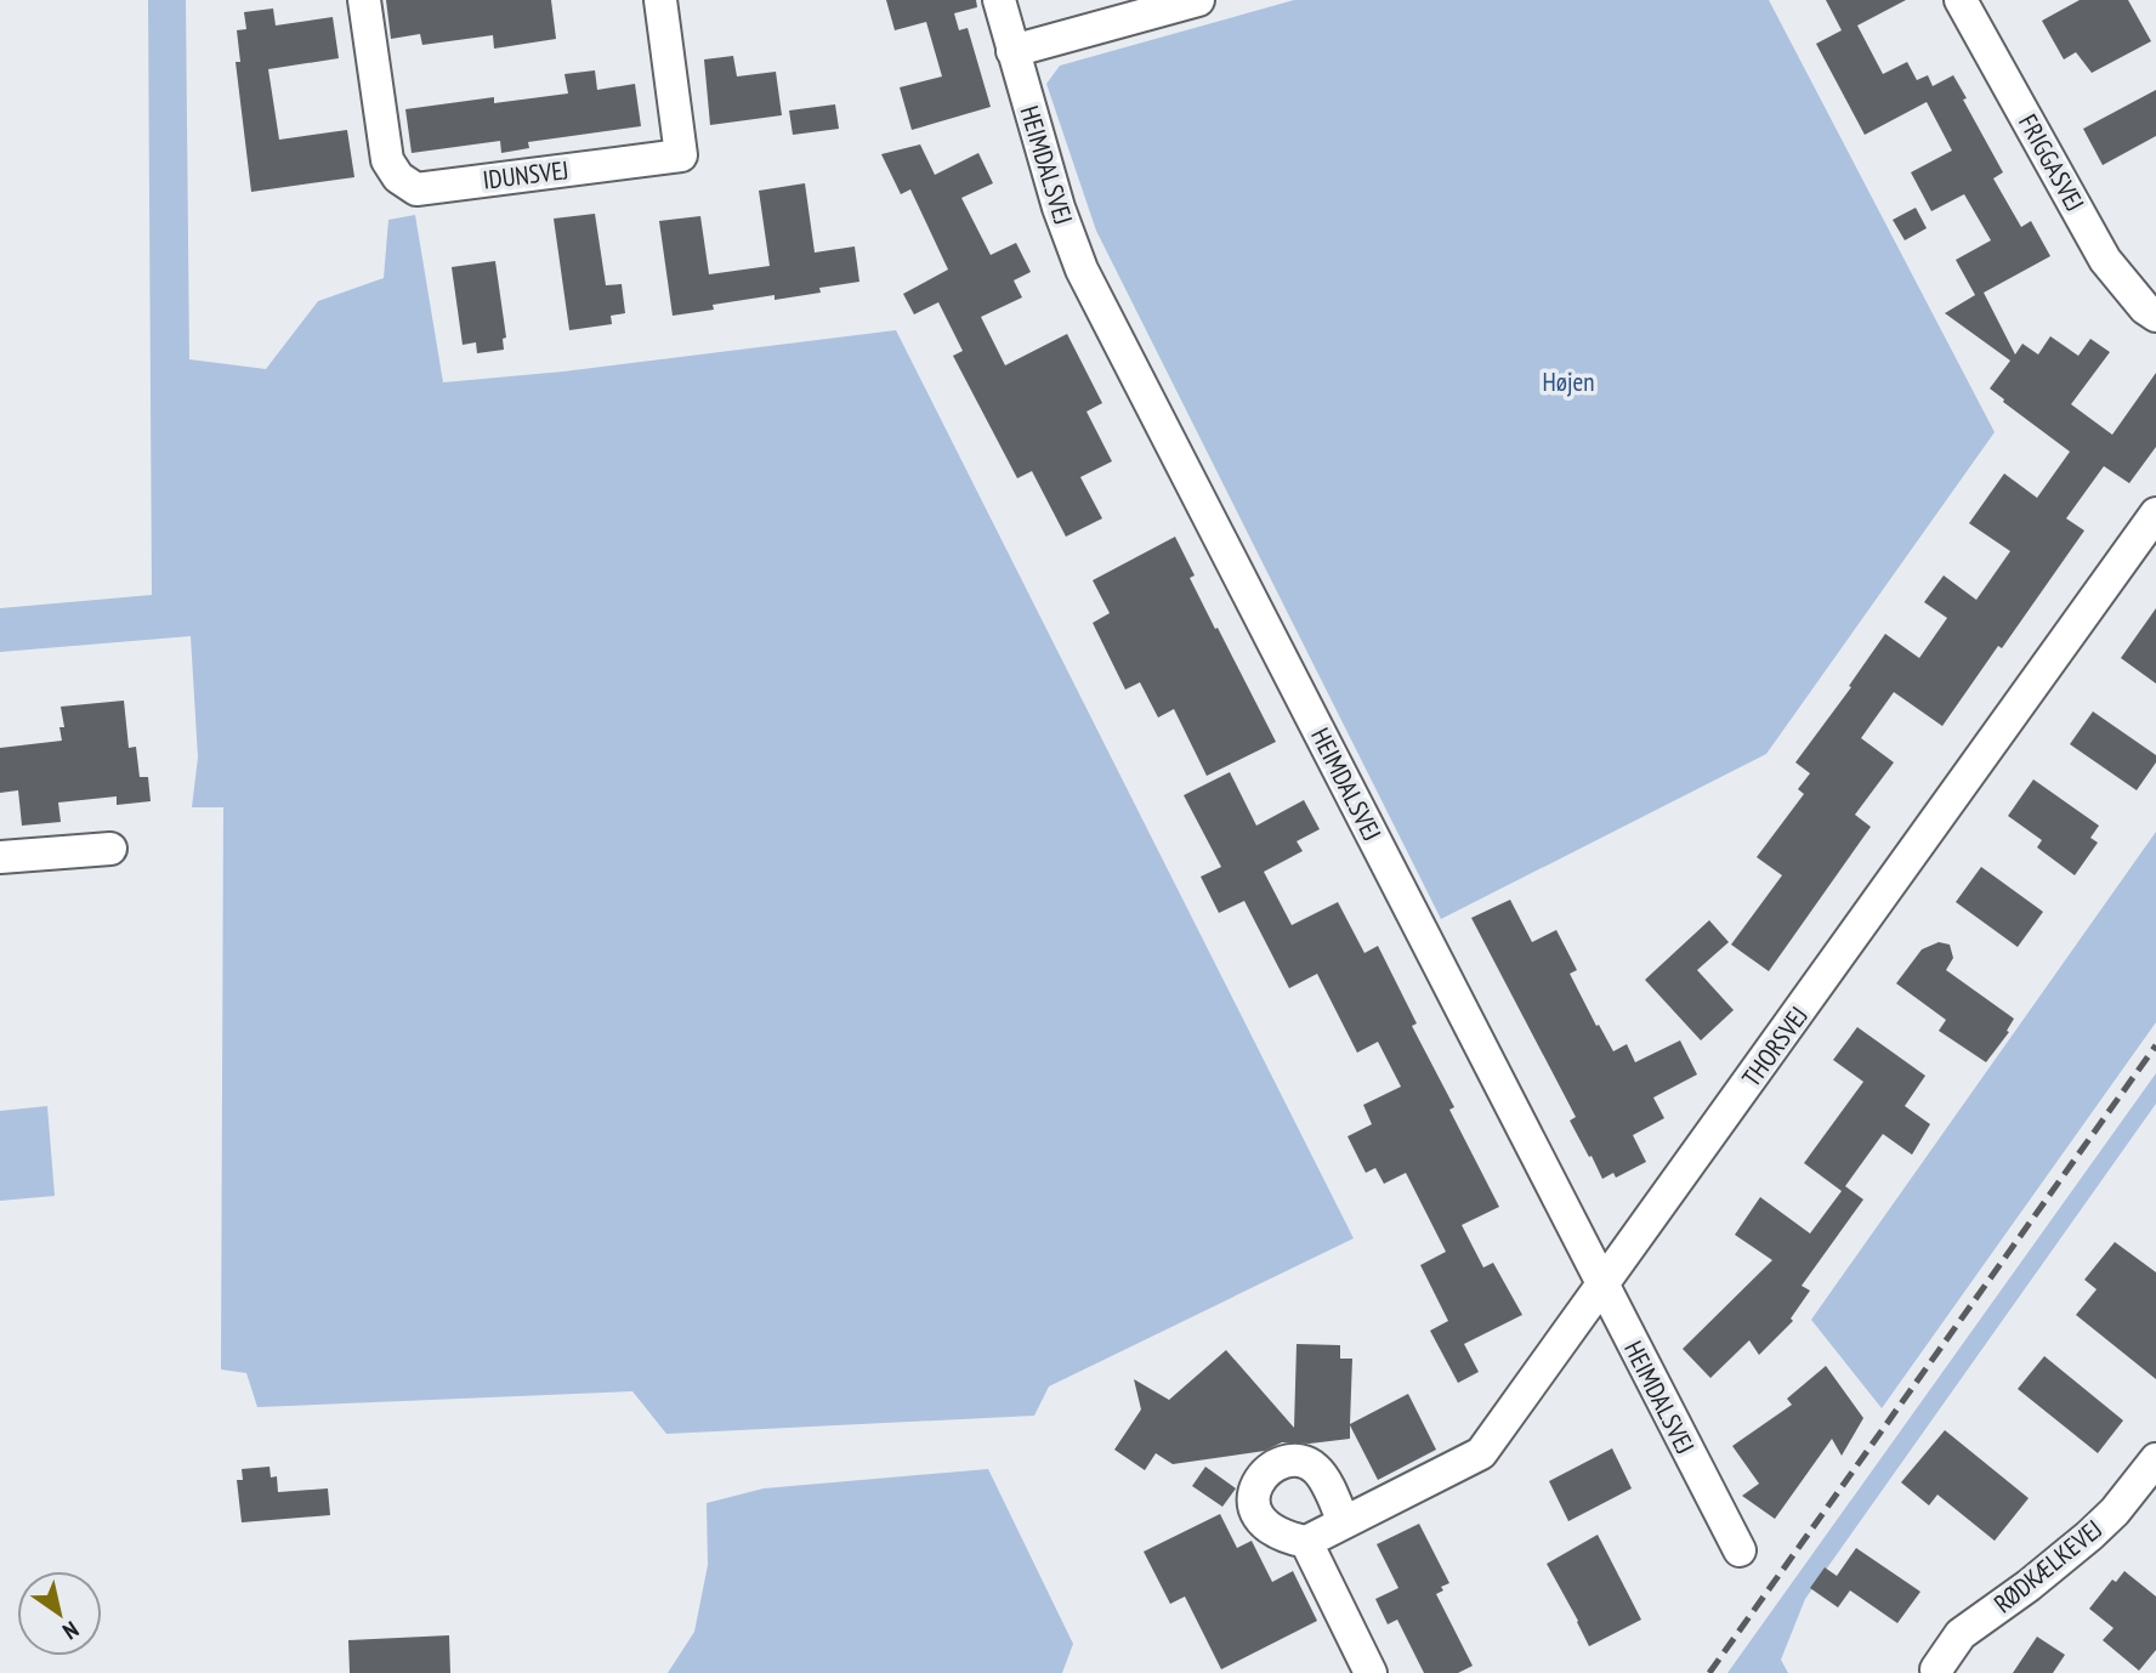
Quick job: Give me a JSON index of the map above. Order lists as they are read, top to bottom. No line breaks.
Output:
{"streets":{"street":["FRIGGASVEJ","HEIMDALSVEJ","IDUNSVEJ","THORSVEJ","RØDKÆLKEVEJ"]},"crossings":[["HEIMDALSVEJ","THORSVEJ"]],"parks":["Højen"],"north":"bottom right"}
